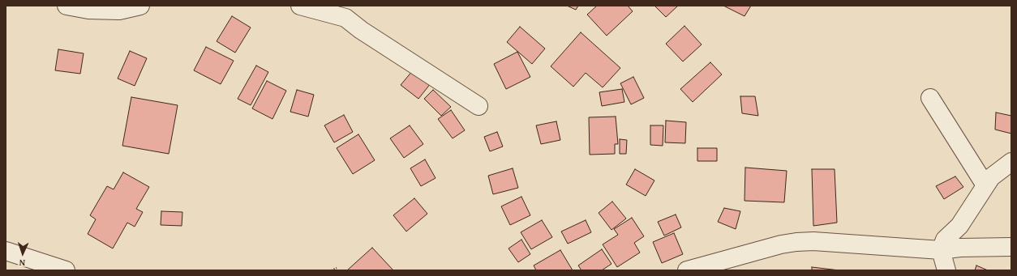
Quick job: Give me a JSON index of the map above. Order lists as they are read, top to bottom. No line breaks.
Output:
{"north":"bottom"}
